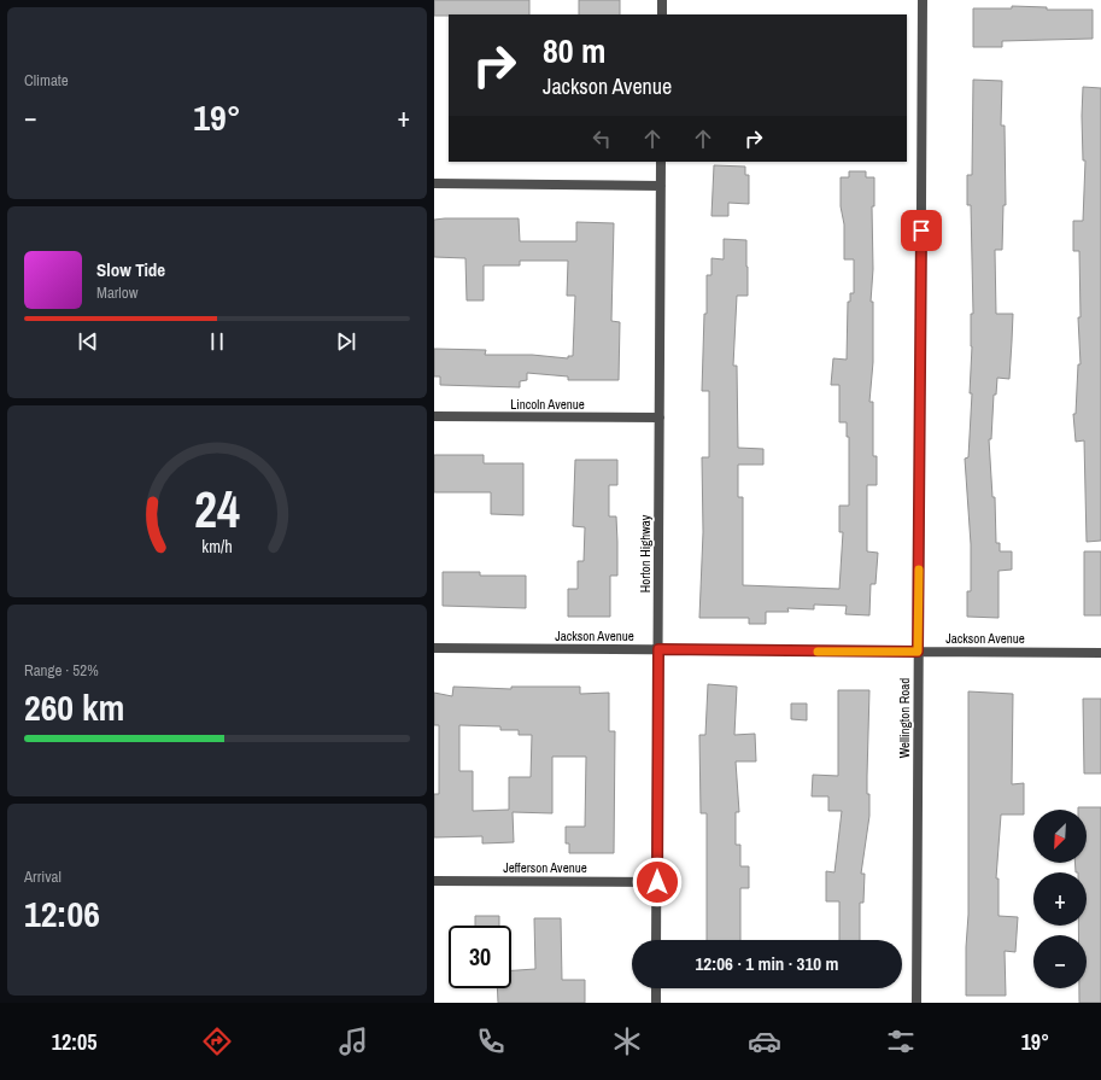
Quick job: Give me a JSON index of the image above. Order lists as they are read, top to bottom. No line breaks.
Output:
{"streets":{"street":["Lincoln Avenue","Horton Highway","Jackson Avenue","Wellington Road","Jefferson Avenue"]},"crossings":[["Lincoln Avenue","Horton Highway"],["Horton Highway","Jackson Avenue"],["Horton Highway","Jefferson Avenue"],["Jackson Avenue","Wellington Road"]],"north":"bottom left","page":{"tile":["Climate",["Range · 52%","260 km"],["Arrival","12:06"]],"turn":["80 m","Jackson Avenue"],"heat":["−","19°","+"],"song":["Slow Tide","Marlow"],"map_buttons":["+","−"],"limit":"30","trip":"12:06 · 1 min · 310 m","tabs":["12:05","19°"],"gauge":["24","km/h"]}}
